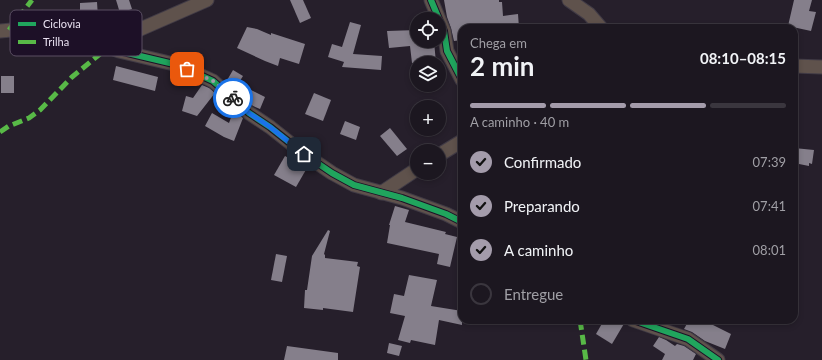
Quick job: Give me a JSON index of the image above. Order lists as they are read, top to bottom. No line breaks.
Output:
{"legend":["Ciclovia","Trilha"],"page":{"map_buttons":["+","−"],"heading":["2 min","Chega em","08:10–08:15"],"bar":"A caminho · 40 m","list":[["Confirmado","07:39"],["Preparando","07:41"],["A caminho","08:01"],"Entregue"]}}
